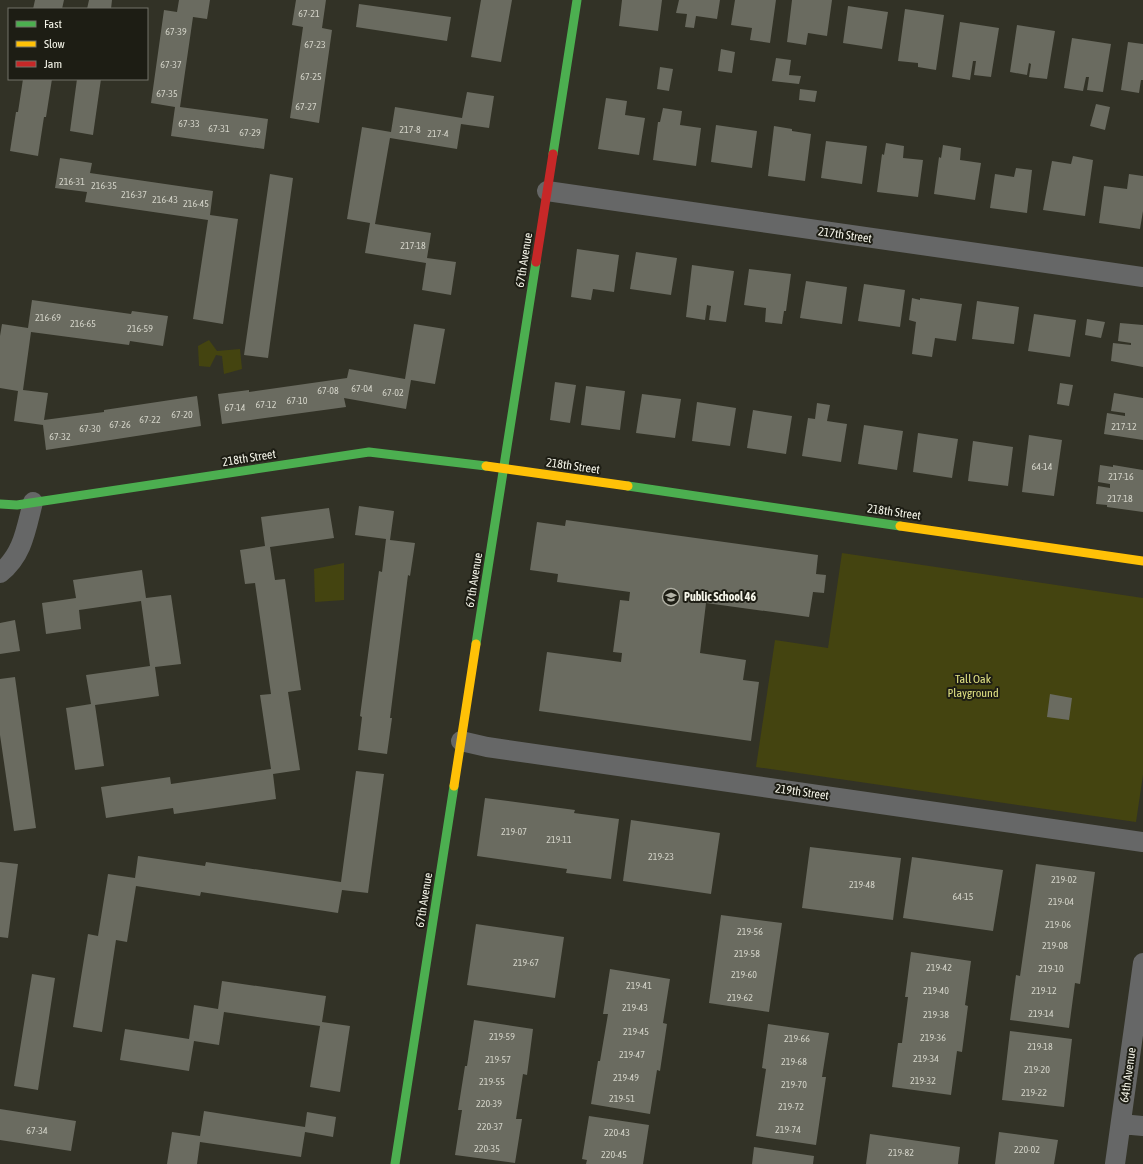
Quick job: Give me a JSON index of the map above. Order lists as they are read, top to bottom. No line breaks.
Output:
{"streets":{"street":["217th Street","67th Avenue","218th Street","219th Street","64th Avenue"]},"crossings":[["217th Street","67th Avenue"],["67th Avenue","218th Street"],["67th Avenue","219th Street"]],"parks":["Tall Oak Playground"],"places":{"school or university":["Public School 46"]},"house_numbers":["67-21","67-39","67-23","67-37","67-25","67-35","67-27","67-33","67-31","217-8","67-29","217-4","216-31","216-35","216-37","216-43","216-45","217-18","216-69","216-65","216-59","67-04","67-08","67-02","67-10","67-12","67-14","67-20","67-22","67-26","217-12","67-30","67-32","64-14","217-16","217-18","219-07","219-11","219-23","219-02","219-48","64-15","219-04","219-06","219-56","219-08","219-58","219-67","219-42","219-10","219-60","219-41","219-40","219-12","219-62","219-43","219-14","219-38","219-45","219-59","219-36","219-66","219-18","219-47","219-34","219-57","219-68","219-20","219-49","219-32","219-55","219-70","219-22","219-51","220-39","219-72","220-37","219-74","67-34","220-43","220-35","220-02","219-82","220-45"],"legend":["Fast","Slow","Jam"]}
